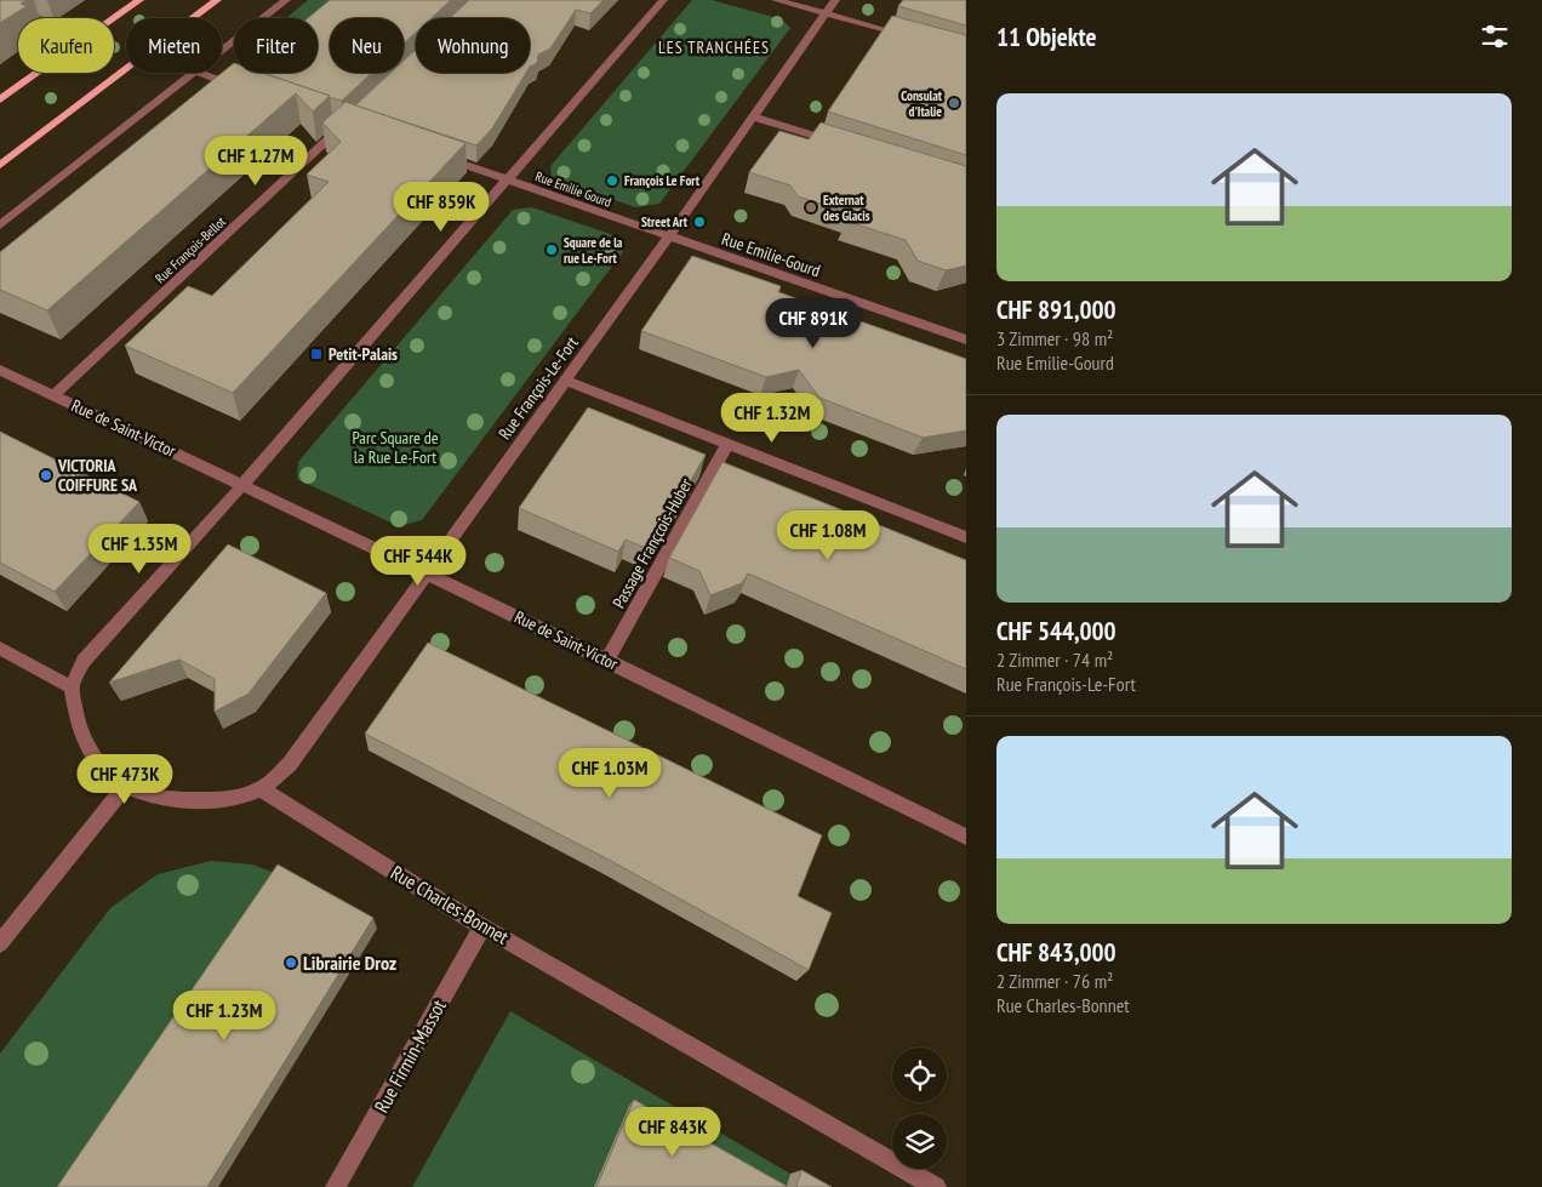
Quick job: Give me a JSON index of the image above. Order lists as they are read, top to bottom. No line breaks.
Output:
{"streets":{"street":["Rue Emilie Gourd","Rue François-Bellot","Rue Emilie-Gourd","Rue François-Le-Fort","Rue de Saint-Victor","Passage Françcois-Huber","Rue Charles-Bonnet","Rue Firmin-Massot"]},"crossings":[["Rue Emilie Gourd","Rue Emilie-Gourd"],["Rue Emilie Gourd","Rue François-Le-Fort"],["Rue François-Bellot","Rue de Saint-Victor"],["Rue Emilie-Gourd","Rue François-Le-Fort"],["Rue François-Le-Fort","Rue de Saint-Victor"],["Rue François-Le-Fort","Rue Charles-Bonnet"],["Rue de Saint-Victor","Passage Françcois-Huber"],["Rue Charles-Bonnet","Rue Firmin-Massot"]],"districts":["LES TRANCHÉES"],"parks":["Parc Square de la Rue Le-Fort"],"places":{"other":["Consulat d'Italie","François Le Fort","Externat des Glacis","Street Art","Square de la rue Le-Fort","VICTORIA COIFFURE SA","Librairie Droz"],"transit":["Petit-Palais"]},"page":{"heading":"11 Objekte","chip":["Kaufen","Mieten","Filter","Neu","Wohnung"],"list":[{"name":"CHF 891,000","note":"3 Zimmer · 98 m² · Rue Emilie-Gourd"},{"name":"CHF 544,000","note":"2 Zimmer · 74 m² · Rue François-Le-Fort"},{"name":"CHF 843,000","note":"2 Zimmer · 76 m² · Rue Charles-Bonnet"}],"price":["CHF 1.27M","CHF 859K","CHF 891K","CHF 1.32M","CHF 1.08M","CHF 1.35M","CHF 544K","CHF 1.03M","CHF 473K","CHF 1.23M","CHF 843K"]}}
